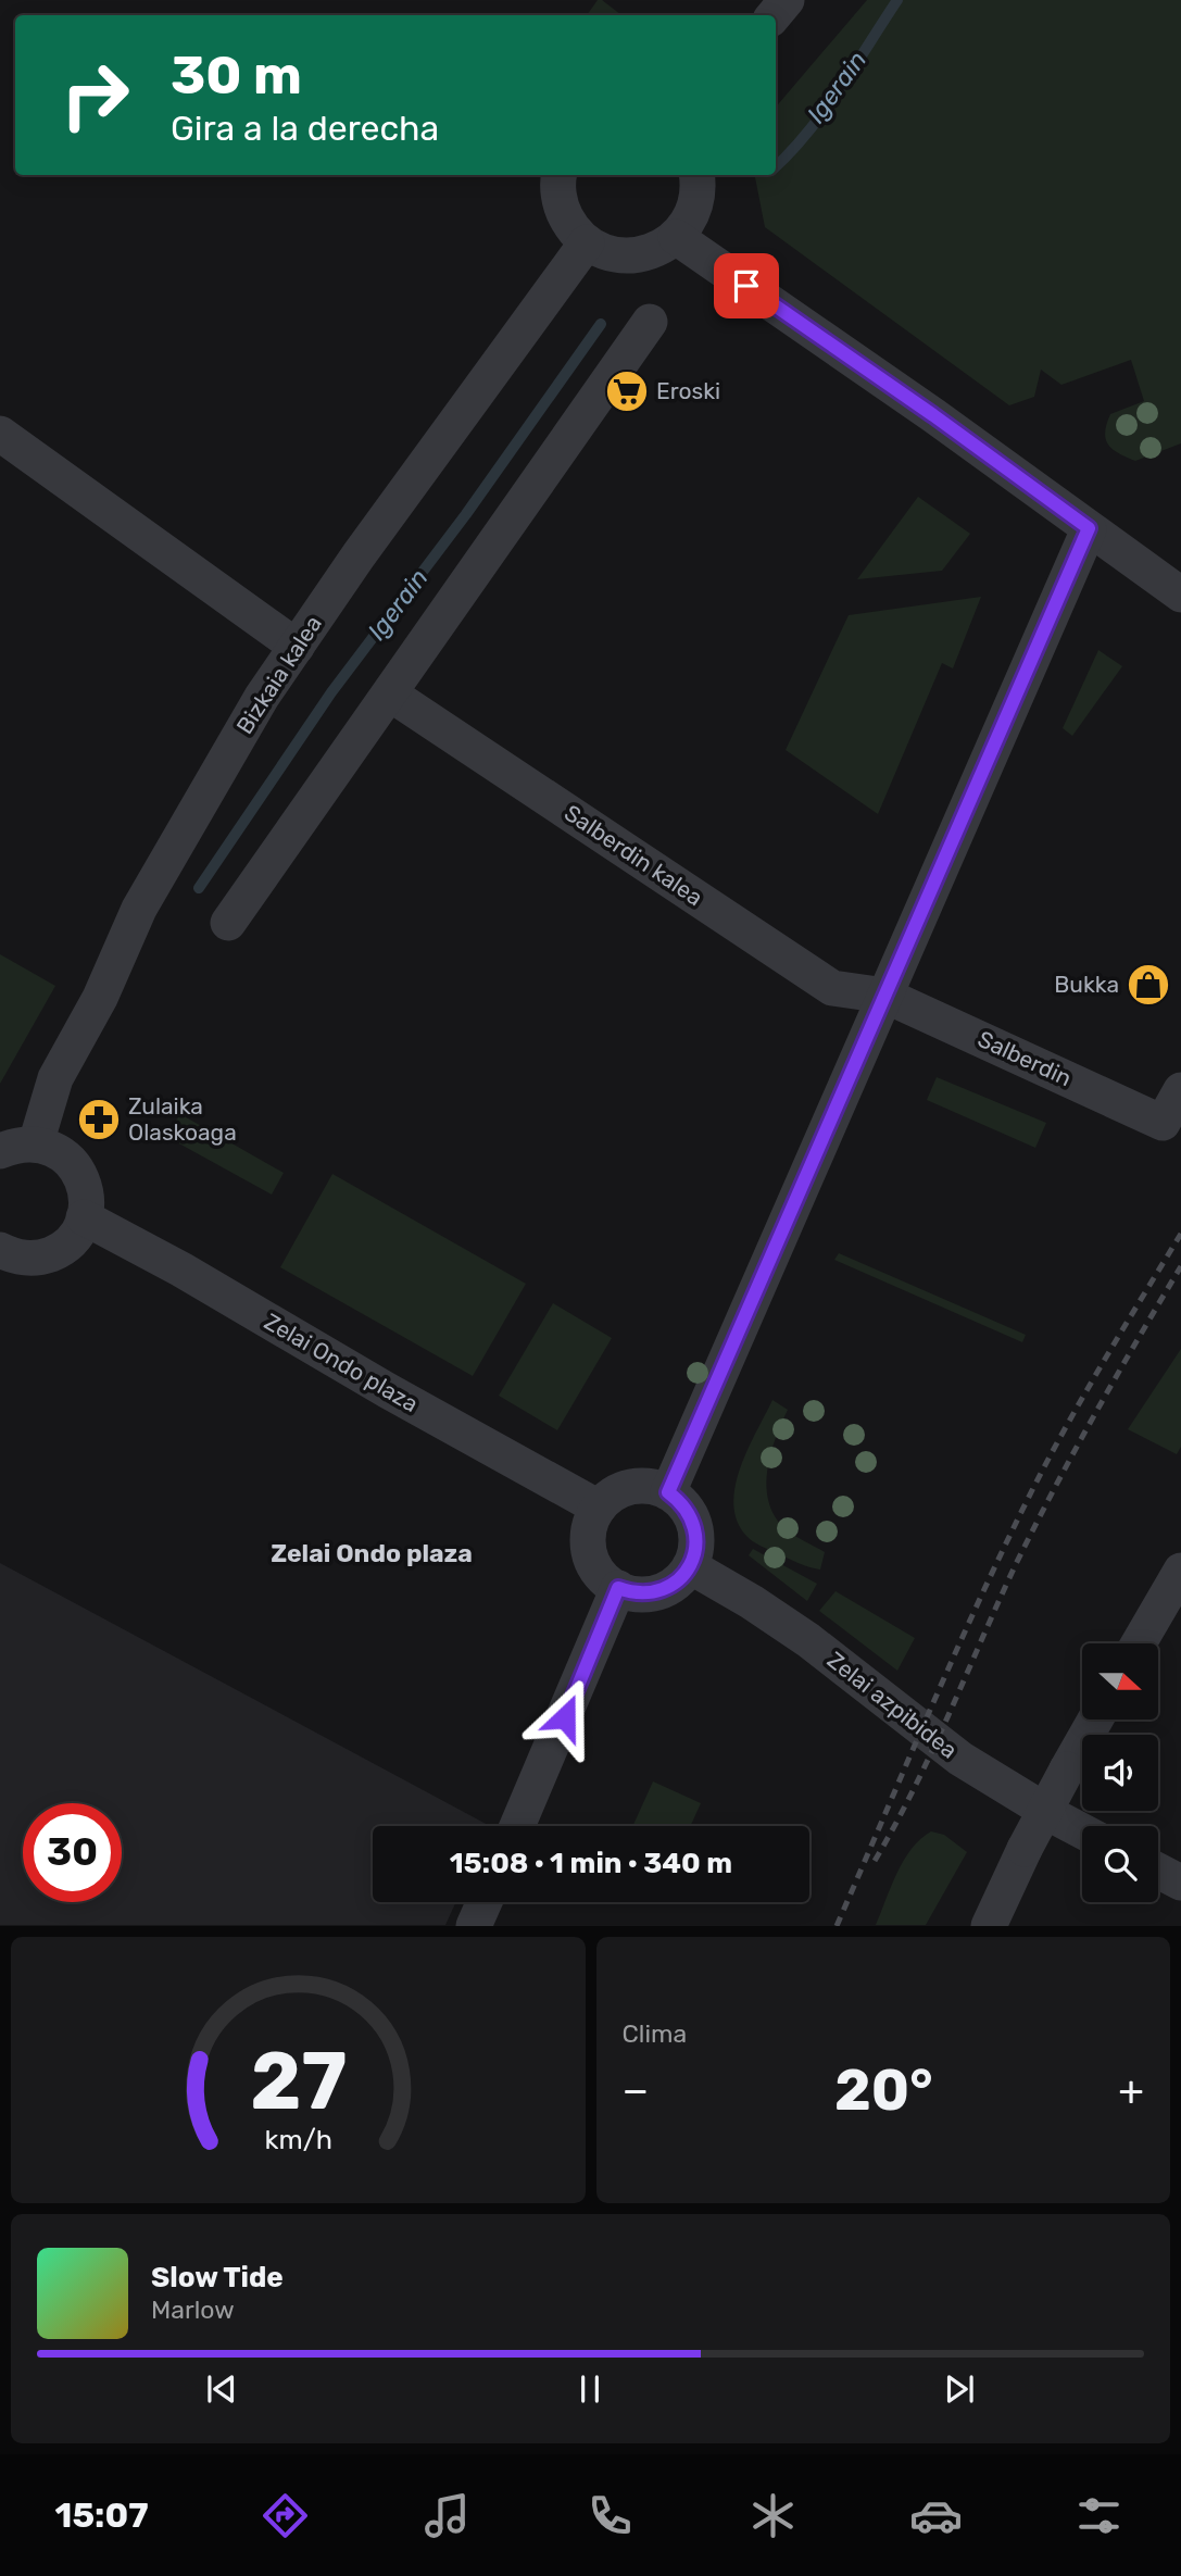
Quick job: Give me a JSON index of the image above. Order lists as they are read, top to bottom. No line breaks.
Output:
{"streets":{"street":["Bizkaia kalea","Salberdin kalea","Salberdin","Zelai Ondo plaza","Zelai azpibidea"]},"crossings":[["Salberdin kalea","Salberdin"],["Zelai Ondo plaza","Zelai azpibidea"]],"districts":["Zelai Ondo plaza"],"water":["Igerain"],"places":{"supermarket":["Eroski"],"shop":["Bukka"],"pharmacy":["Zulaika Olaskoaga"]},"north":"right","page":{"turn":["30 m","Gira a la derecha"],"limit":"30","trip":"15:08 · 1 min · 340 m","tile":"Clima","heat":["−","20°","+"],"song":["Slow Tide","Marlow"],"tabs":"15:07","gauge":["27","km/h"]}}
